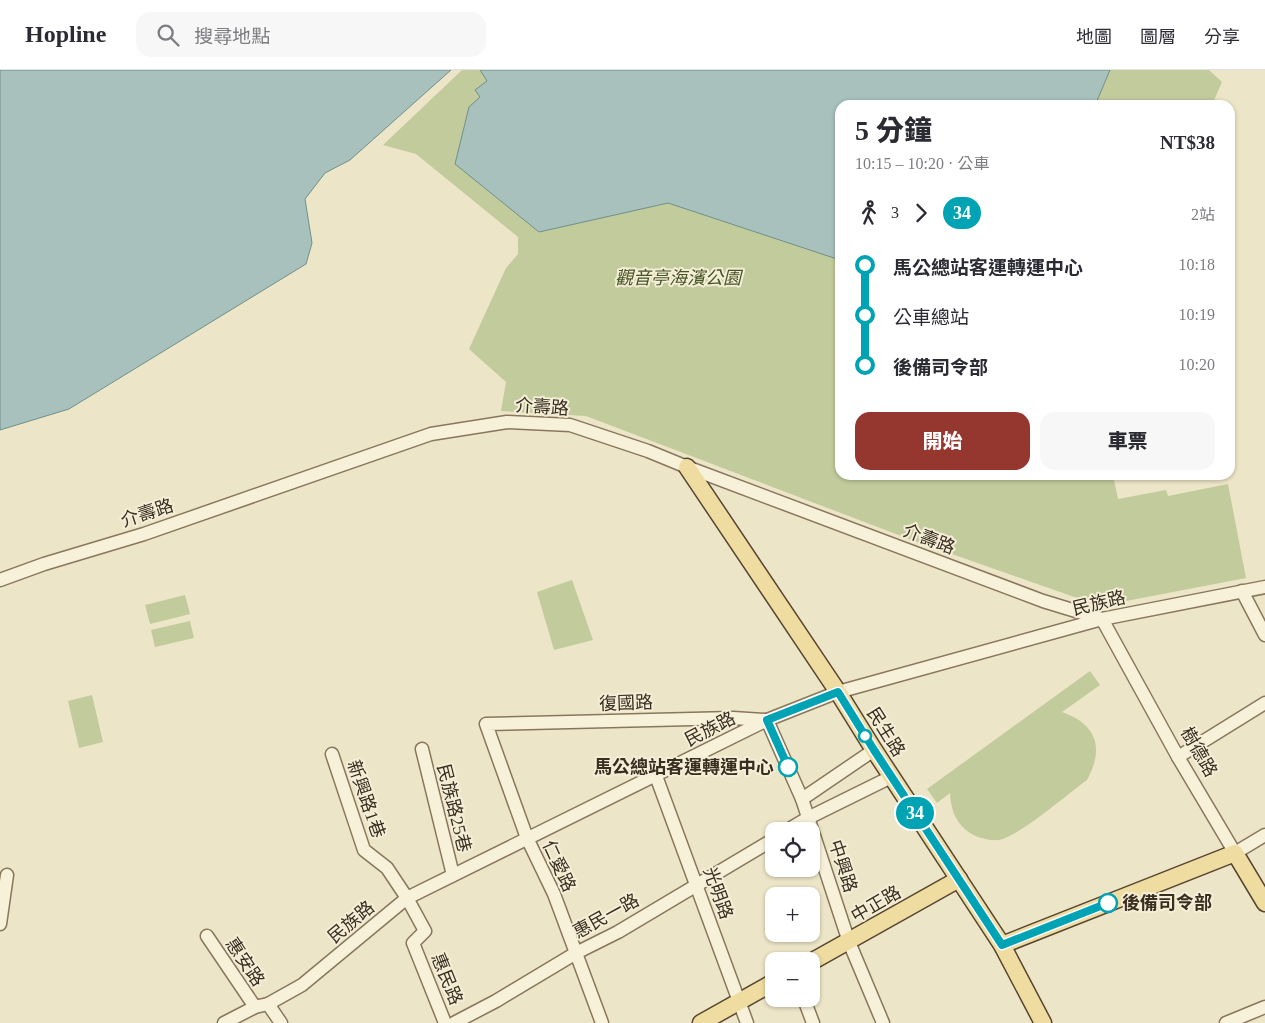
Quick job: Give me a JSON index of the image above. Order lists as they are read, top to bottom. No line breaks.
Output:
{"streets":{"main road":["民生路","樹德路","中正路"],"street":["介壽路","民族路","復國路","新興路1巷","民族路25巷","仁愛路","中興路","光明路","惠民一路","惠安路","惠民路"]},"crossings":[["介壽路","民族路"],["介壽路","民生路"],["介壽路","樹德路"],["民族路","復國路"],["民族路","民生路"],["民族路","樹德路"],["民族路","新興路1巷"],["民族路","民族路25巷"],["民族路","仁愛路"],["民族路","中興路"],["民族路","光明路"],["民族路","惠安路"],["民族路","惠民路"],["復國路","仁愛路"],["復國路","中興路"],["民生路","中正路"],["新興路1巷","惠民路"],["仁愛路","惠民一路"],["中興路","中正路"],["光明路","惠民一路"]],"parks":["觀音亭海濱公園"],"places":["馬公總站客運轉運中心","後備司令部"],"lines":["bus line 34"],"page":{"header":"Hopline","search":"搜尋地點","nav":["地圖","圖層","分享"],"on_map":"34","heading":["5 分鐘","10:15 – 10:20 · 公車","NT$38"],"legs":["3","34","2站"],"list":[{"name":"馬公總站客運轉運中心","value":"10:18"},{"name":"公車總站","value":"10:19"},{"name":"後備司令部","value":"10:20"}],"buttons":["開始","車票"],"map_buttons":["+","−"]}}
